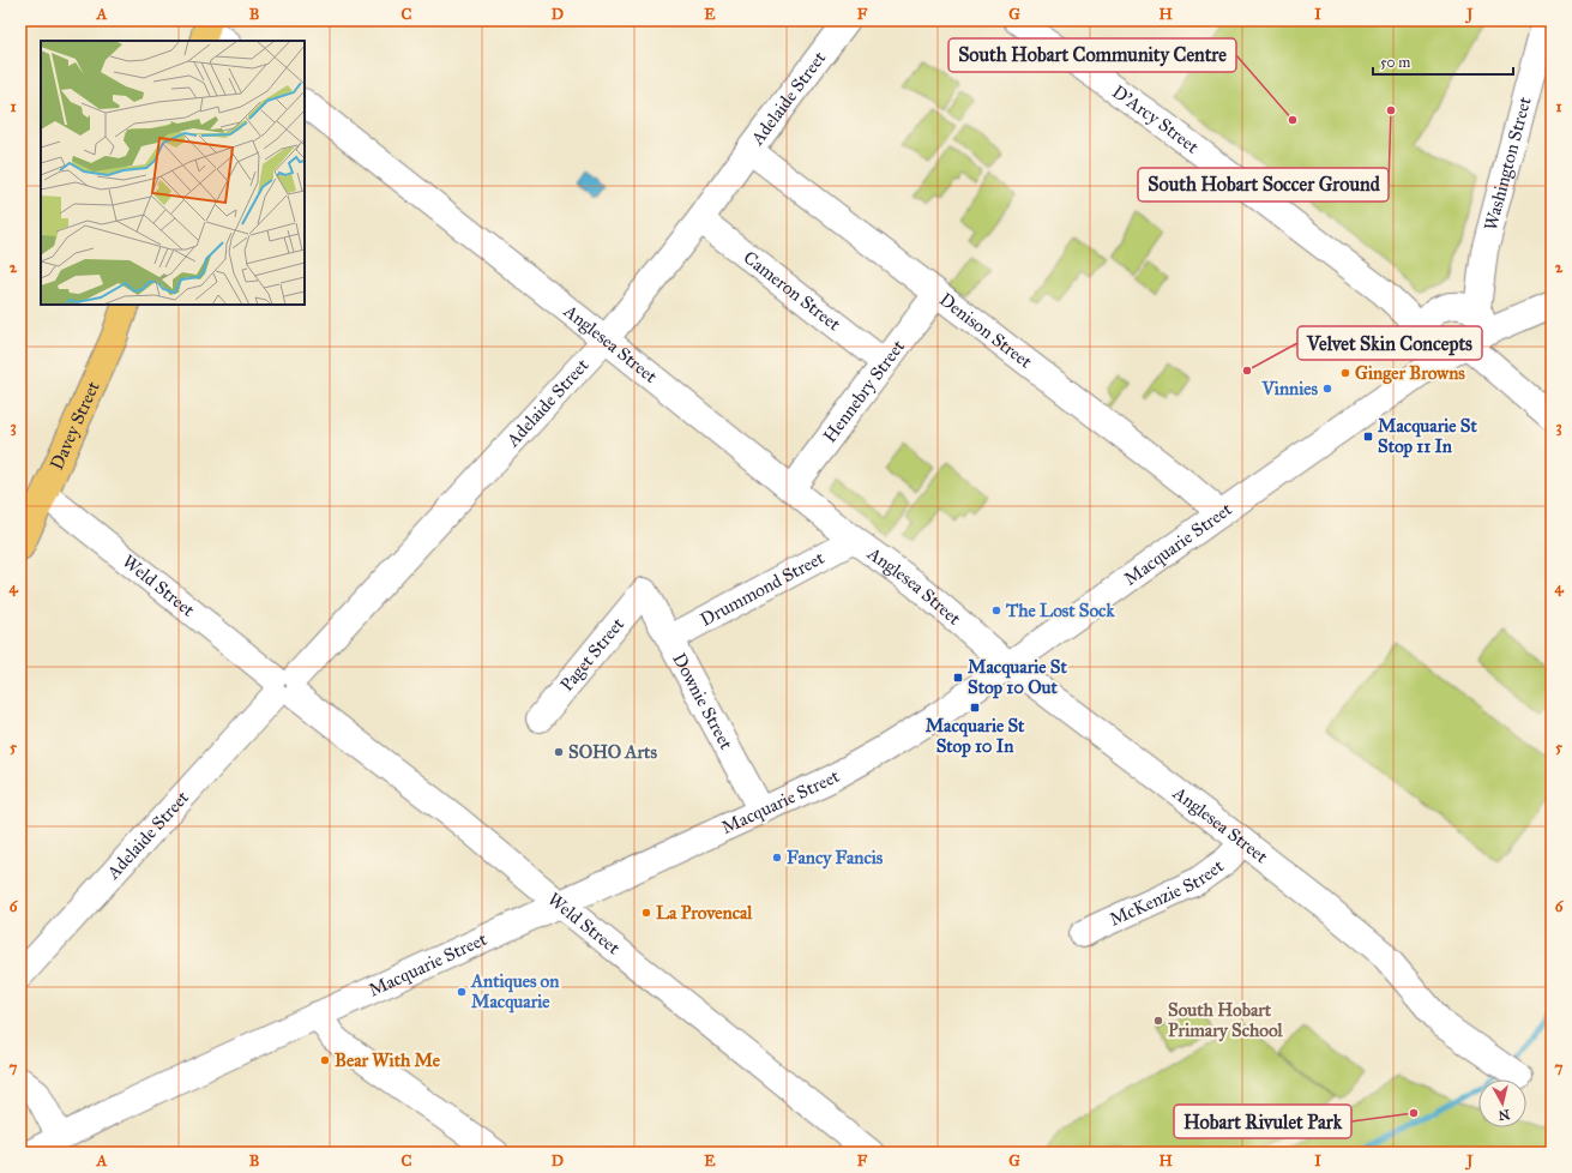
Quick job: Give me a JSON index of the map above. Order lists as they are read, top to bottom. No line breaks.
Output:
{"streets":{"main road":["Davey Street"],"street":["Adelaide Street","D'Arcy Street","Washington Street","Cameron Street","Denison Street","Anglesea Street","Hennebry Street","Macquarie Street","Weld Street","Drummond Street","Paget Street","Downie Street","McKenzie Street"]},"crossings":[["Adelaide Street","Cameron Street"],["Adelaide Street","Denison Street"],["Adelaide Street","Anglesea Street"],["Adelaide Street","Weld Street"],["D'Arcy Street","Washington Street"],["D'Arcy Street","Macquarie Street"],["Washington Street","Macquarie Street"],["Cameron Street","Hennebry Street"],["Denison Street","Hennebry Street"],["Denison Street","Macquarie Street"],["Anglesea Street","Hennebry Street"],["Anglesea Street","Macquarie Street"],["Anglesea Street","Drummond Street"],["Anglesea Street","McKenzie Street"],["Davey Street","Weld Street"],["Macquarie Street","Weld Street"],["Macquarie Street","Downie Street"],["Drummond Street","Downie Street"],["Paget Street","Downie Street"]],"places":{"other":["South Hobart Soccer Ground","South Hobart Community Centre","Velvet Skin Concepts","Ginger Browns","Vinnies","The Lost Sock","SOHO Arts","Fancy Fancis","La Provencal","Antiques on Macquarie","South Hobart Primary School","Bear With Me","Hobart Rivulet Park"],"transit":["Macquarie St Stop 11 In","Macquarie St Stop 10 Out","Macquarie St Stop 10 In"]},"scale_bar":"50 m","north":"bottom","grid":{"columns":["A","B","C","D","E","F","G","H","I","J"],"rows":["1","2","3","4","5","6","7"]}}
